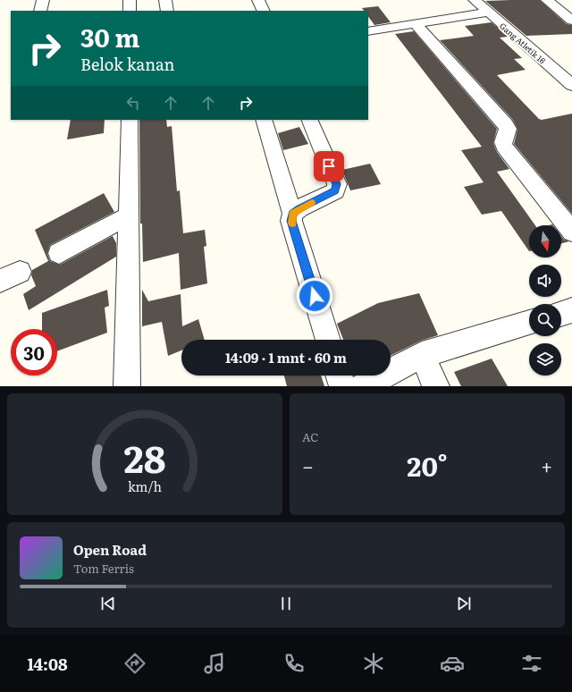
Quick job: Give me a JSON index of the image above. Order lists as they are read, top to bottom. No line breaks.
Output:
{"streets":{"street":["Gang Atletik 16"]},"north":"bottom","page":{"turn":["30 m","Belok kanan"],"limit":"30","trip":"14:09 · 1 mnt · 60 m","tile":"AC","heat":["−","20°","+"],"song":["Open Road","Tom Ferris"],"tabs":"14:08","gauge":["28","km/h"]}}
